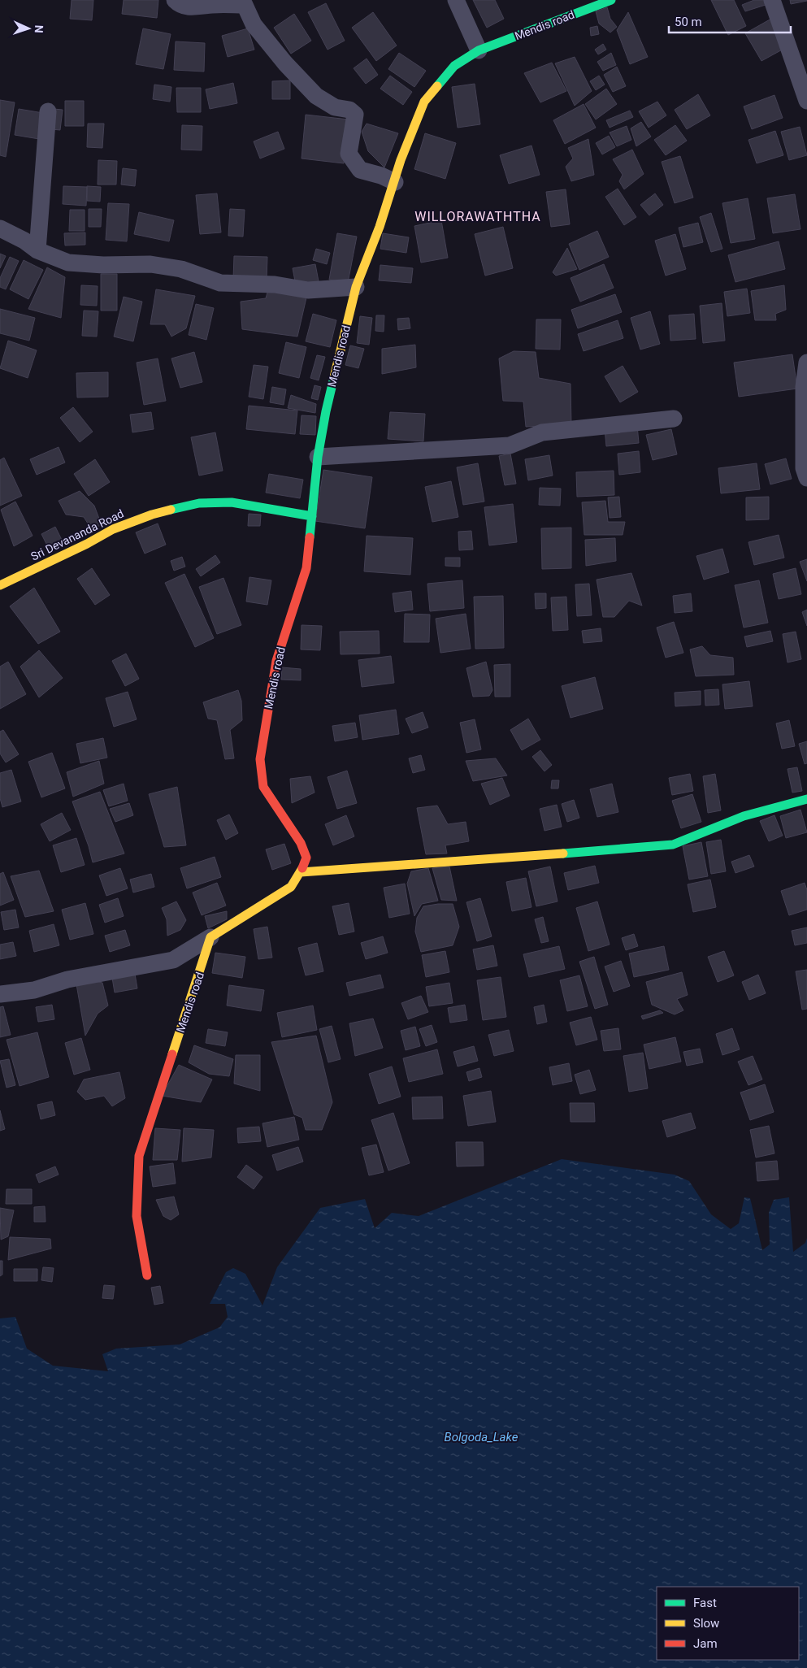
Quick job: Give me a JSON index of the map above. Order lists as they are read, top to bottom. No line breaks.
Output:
{"streets":{"street":["Mendis road","Sri Devananda Road"]},"crossings":[["Mendis road","Sri Devananda Road"]],"districts":["WILLORAWATHTHA"],"water":["Bolgoda_Lake"],"legend":["Fast","Slow","Jam"],"scale_bar":"50 m","north":"right"}
